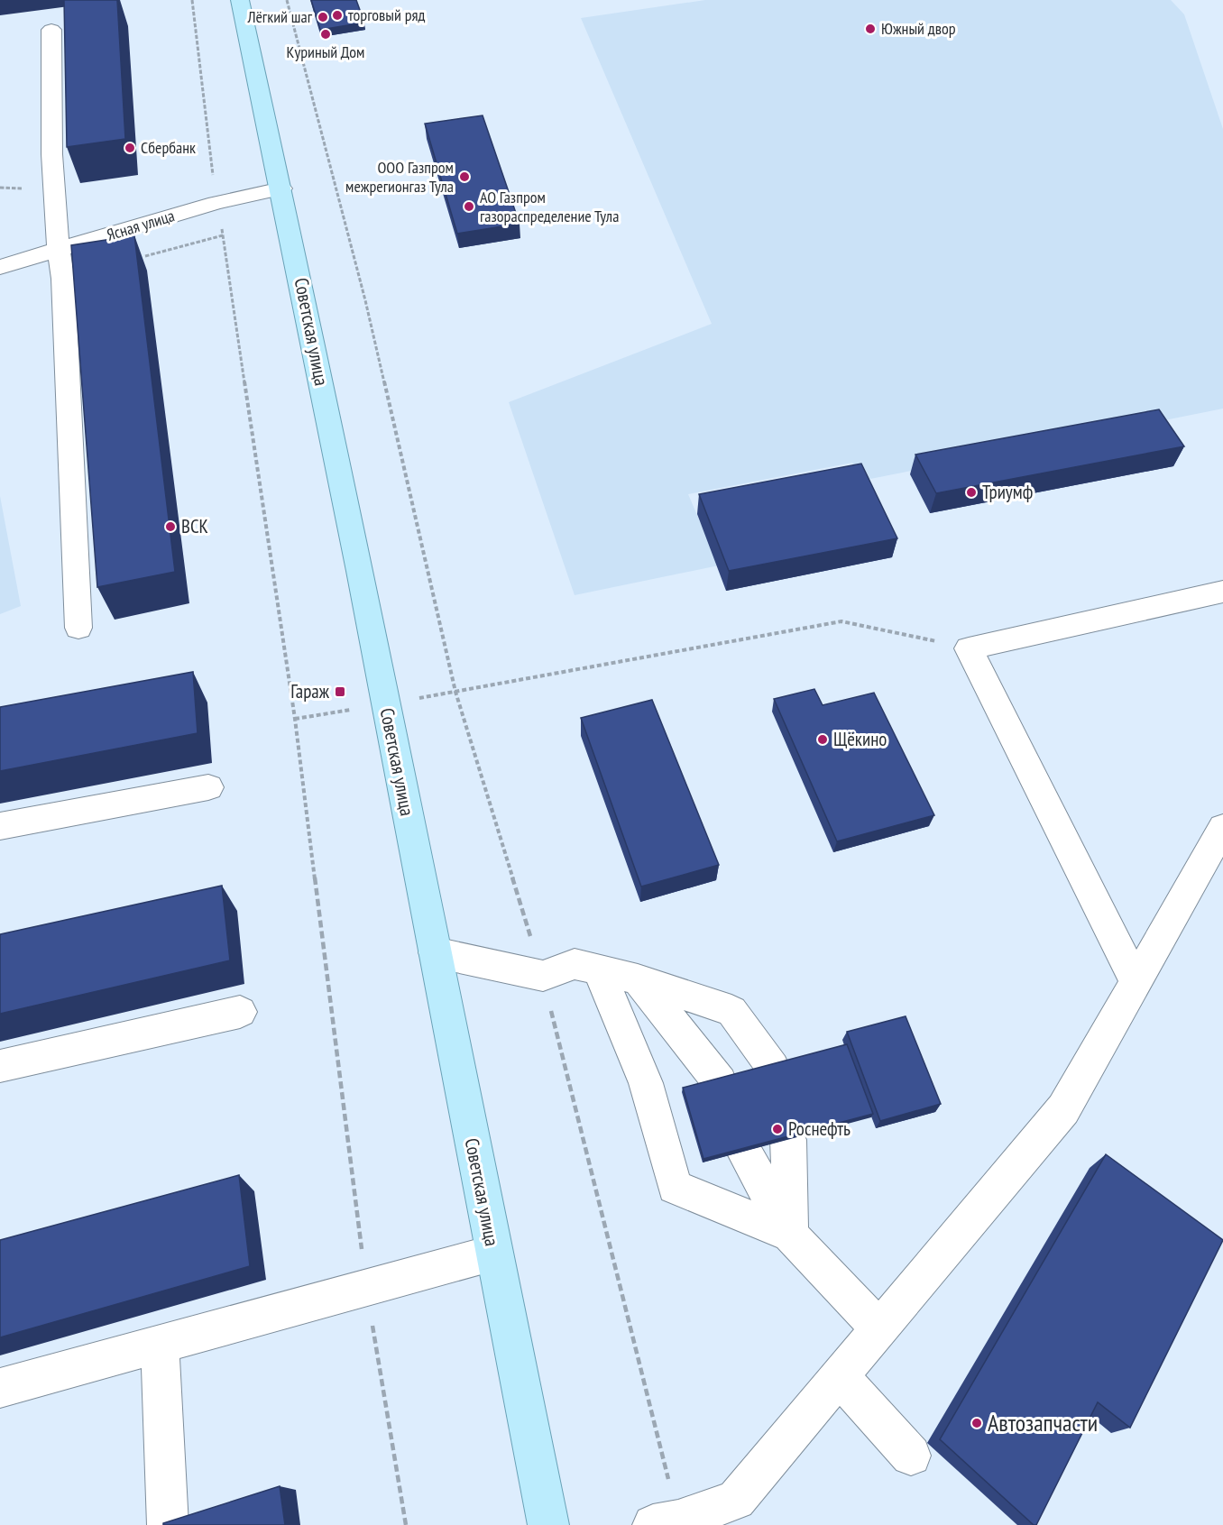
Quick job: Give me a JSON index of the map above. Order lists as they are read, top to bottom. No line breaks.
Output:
{"streets":{"main road":["Советская улица"],"street":["Ясная улица"]},"crossings":[["Ясная улица","Советская улица"]],"places":{"other":["торговый ряд","Лёгкий шаг","Южный двор","Куриный Дом","Сбербанк","ООО Газпром межрегионгаз Тула","АО Газпром газораспределение Тула","Триумф","ВСК","Щёкино","Роснефть","Автозапчасти"],"transit":["Гараж"]}}
